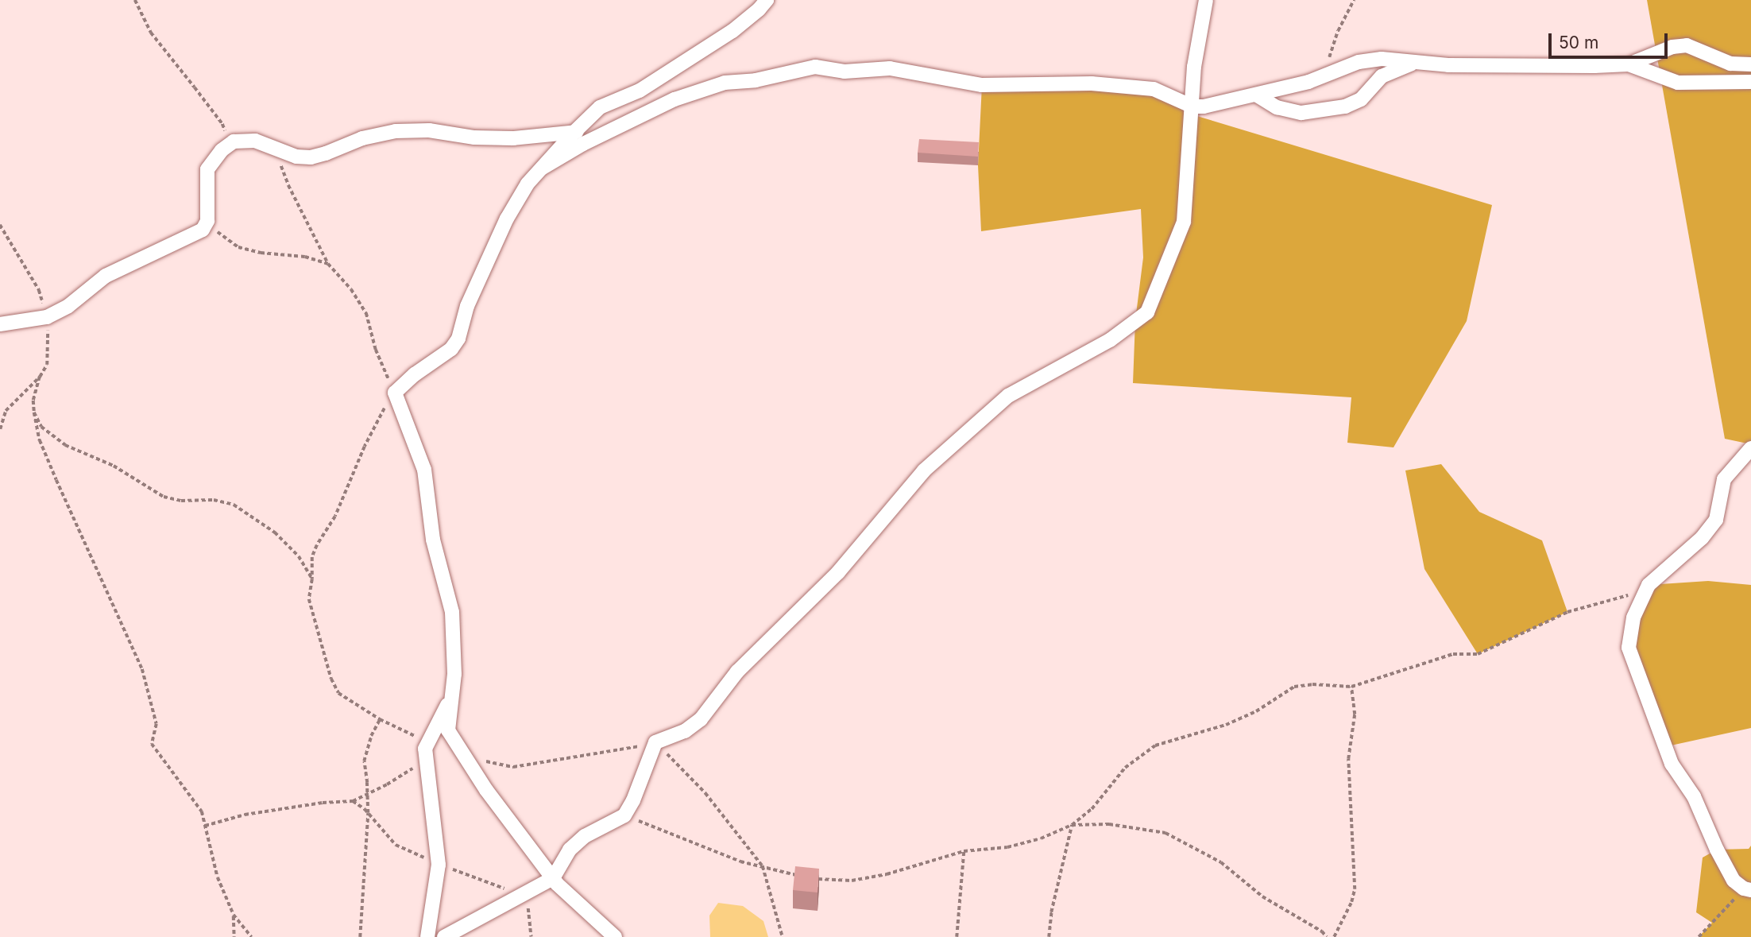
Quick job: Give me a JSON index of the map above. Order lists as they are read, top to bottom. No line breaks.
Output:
{"scale_bar":"50 m"}
